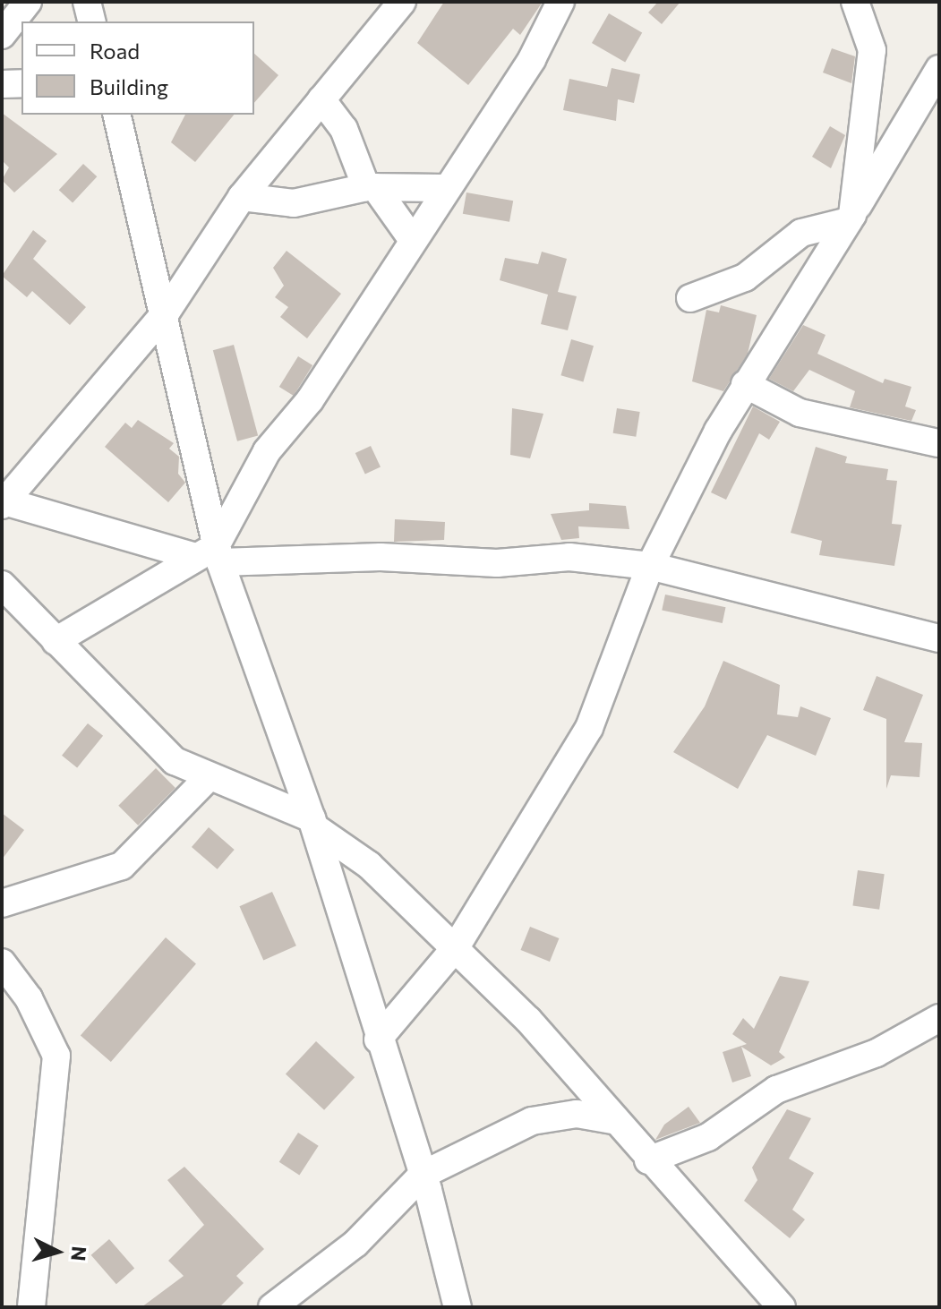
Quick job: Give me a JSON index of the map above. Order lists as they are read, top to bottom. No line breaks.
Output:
{"legend":["Road","Building"],"north":"right"}
